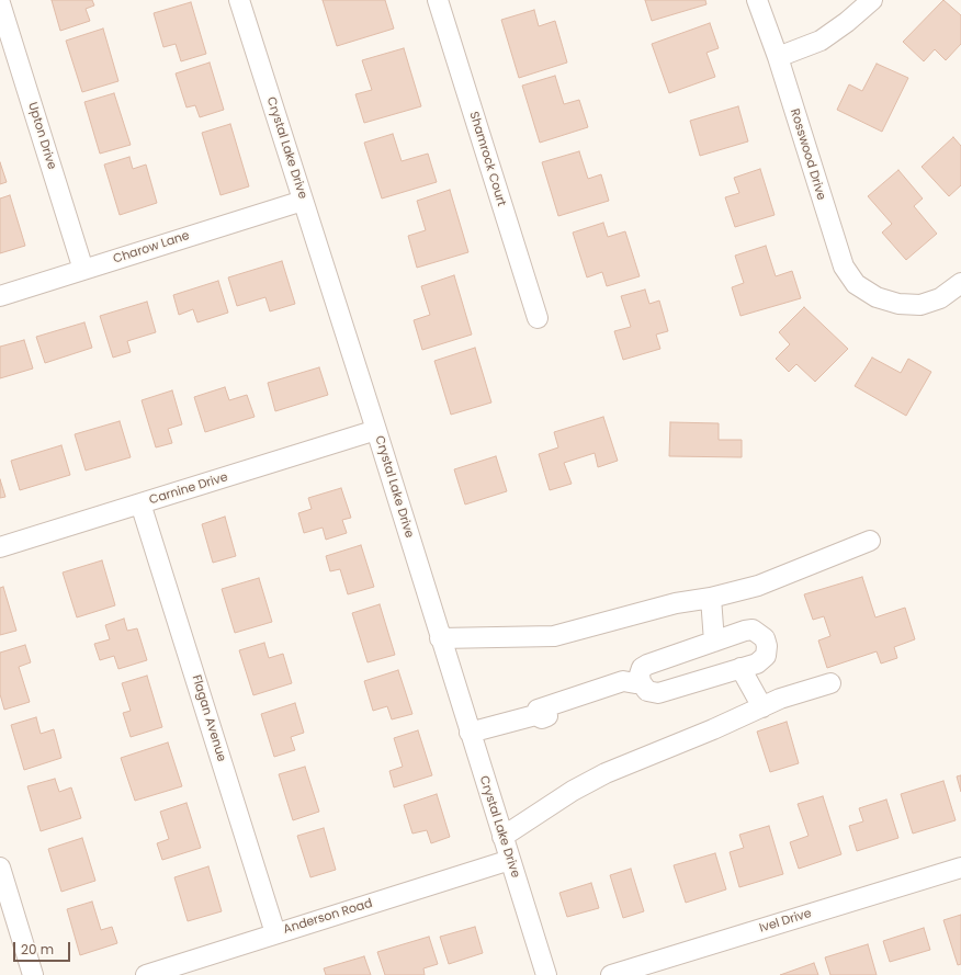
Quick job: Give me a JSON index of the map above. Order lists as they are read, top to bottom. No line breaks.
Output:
{"streets":{"street":["Upton Drive","Crystal Lake Drive","Rosswood Drive","Shamrock Court","Charow Lane","Carnine Drive","Flagan Avenue","Anderson Road","Ivel Drive"]},"crossings":[["Upton Drive","Charow Lane"],["Crystal Lake Drive","Charow Lane"],["Crystal Lake Drive","Carnine Drive"],["Crystal Lake Drive","Anderson Road"],["Carnine Drive","Flagan Avenue"],["Flagan Avenue","Anderson Road"]],"scale_bar":"20 m"}
